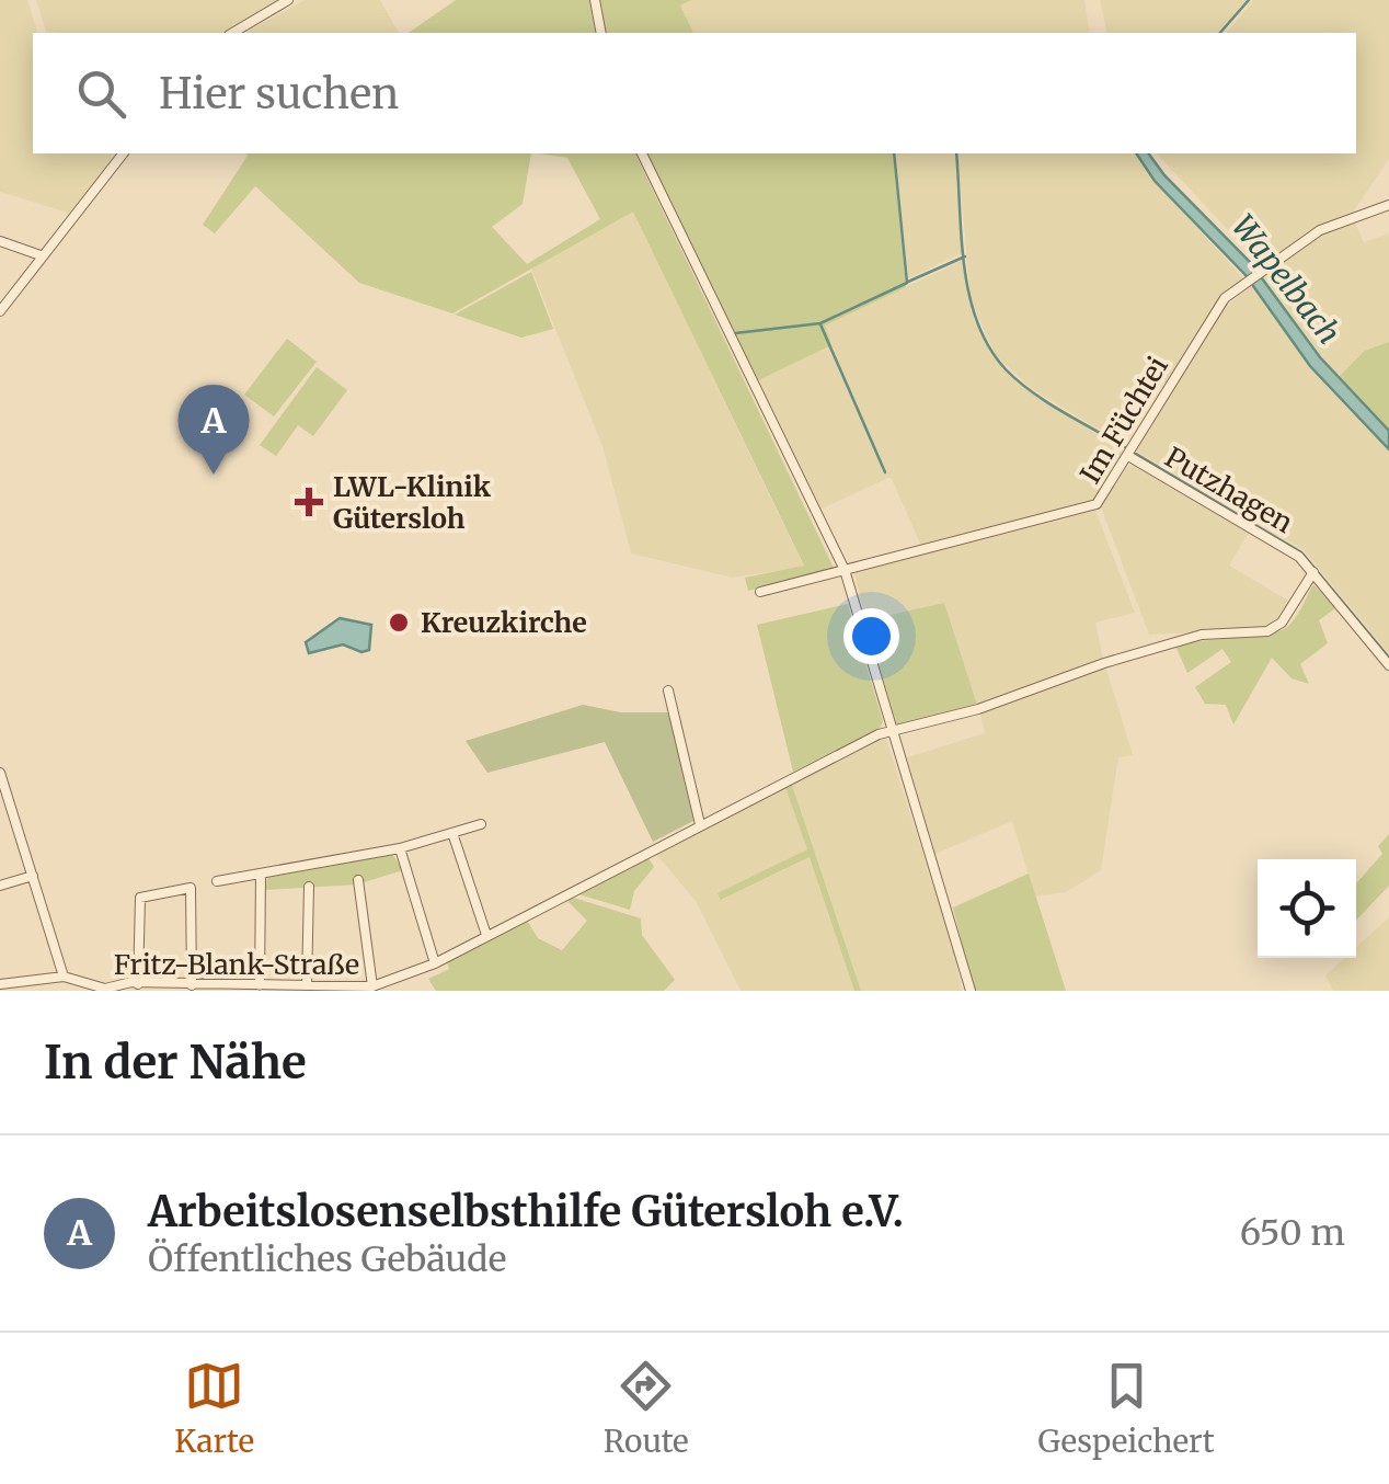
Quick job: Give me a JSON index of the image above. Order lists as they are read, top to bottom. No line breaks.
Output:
{"streets":{"street":["Im Füchtei","Putzhagen","Fritz-Blank-Straße"]},"crossings":[["Im Füchtei","Putzhagen"]],"water":["Wapelbach"],"places":{"health":["LWL-Klinik Gütersloh"],"other":["Kreuzkirche"]},"page":{"search":"Hier suchen","pins":"A","heading":"In der Nähe","list":[{"mark":"A","name":"Arbeitslosenselbsthilfe Gütersloh e.V.","note":"Öffentliches Gebäude","value":"650 m"}],"nav":["Karte","Route","Gespeichert"]}}
